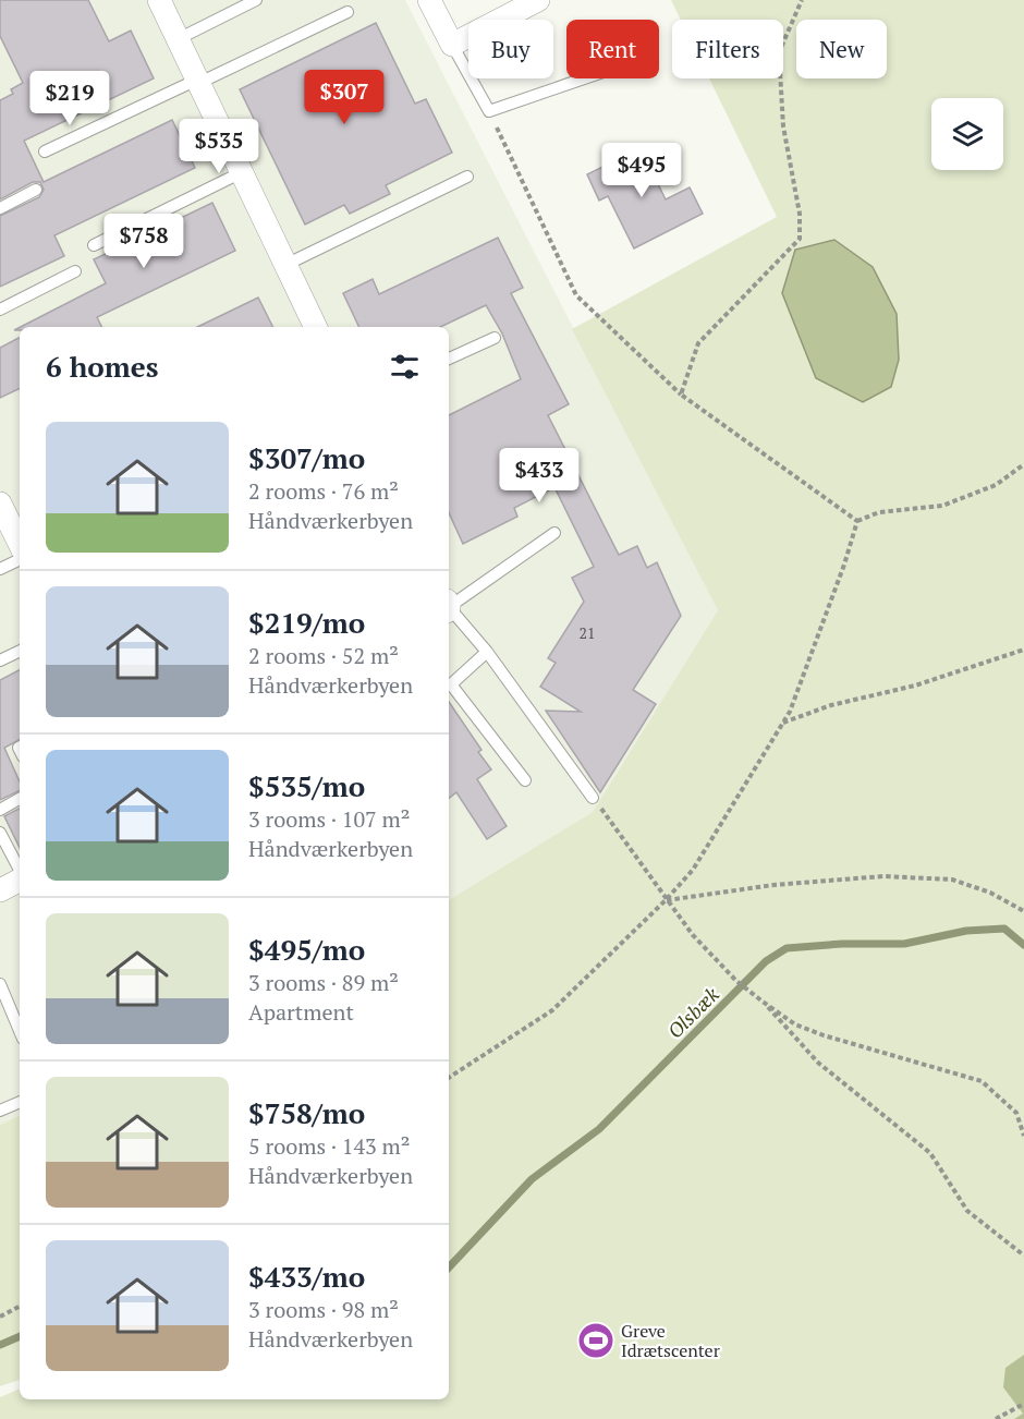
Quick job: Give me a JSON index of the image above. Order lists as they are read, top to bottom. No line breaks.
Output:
{"water":["Olsbæk"],"places":{"sports":["Greve Idrætscenter"]},"house_numbers":["21"],"page":{"chip":["Buy","Rent","Filters","New"],"price":["$307","$219","$535","$495","$758","$433"],"heading":"6 homes","list":[{"name":"$307/mo","note":"2 rooms · 76 m² · Håndværkerbyen"},{"name":"$219/mo","note":"2 rooms · 52 m² · Håndværkerbyen"},{"name":"$535/mo","note":"3 rooms · 107 m² · Håndværkerbyen"},{"name":"$495/mo","note":"3 rooms · 89 m² · Apartment"},{"name":"$758/mo","note":"5 rooms · 143 m² · Håndværkerbyen"},{"name":"$433/mo","note":"3 rooms · 98 m² · Håndværkerbyen"}]}}
